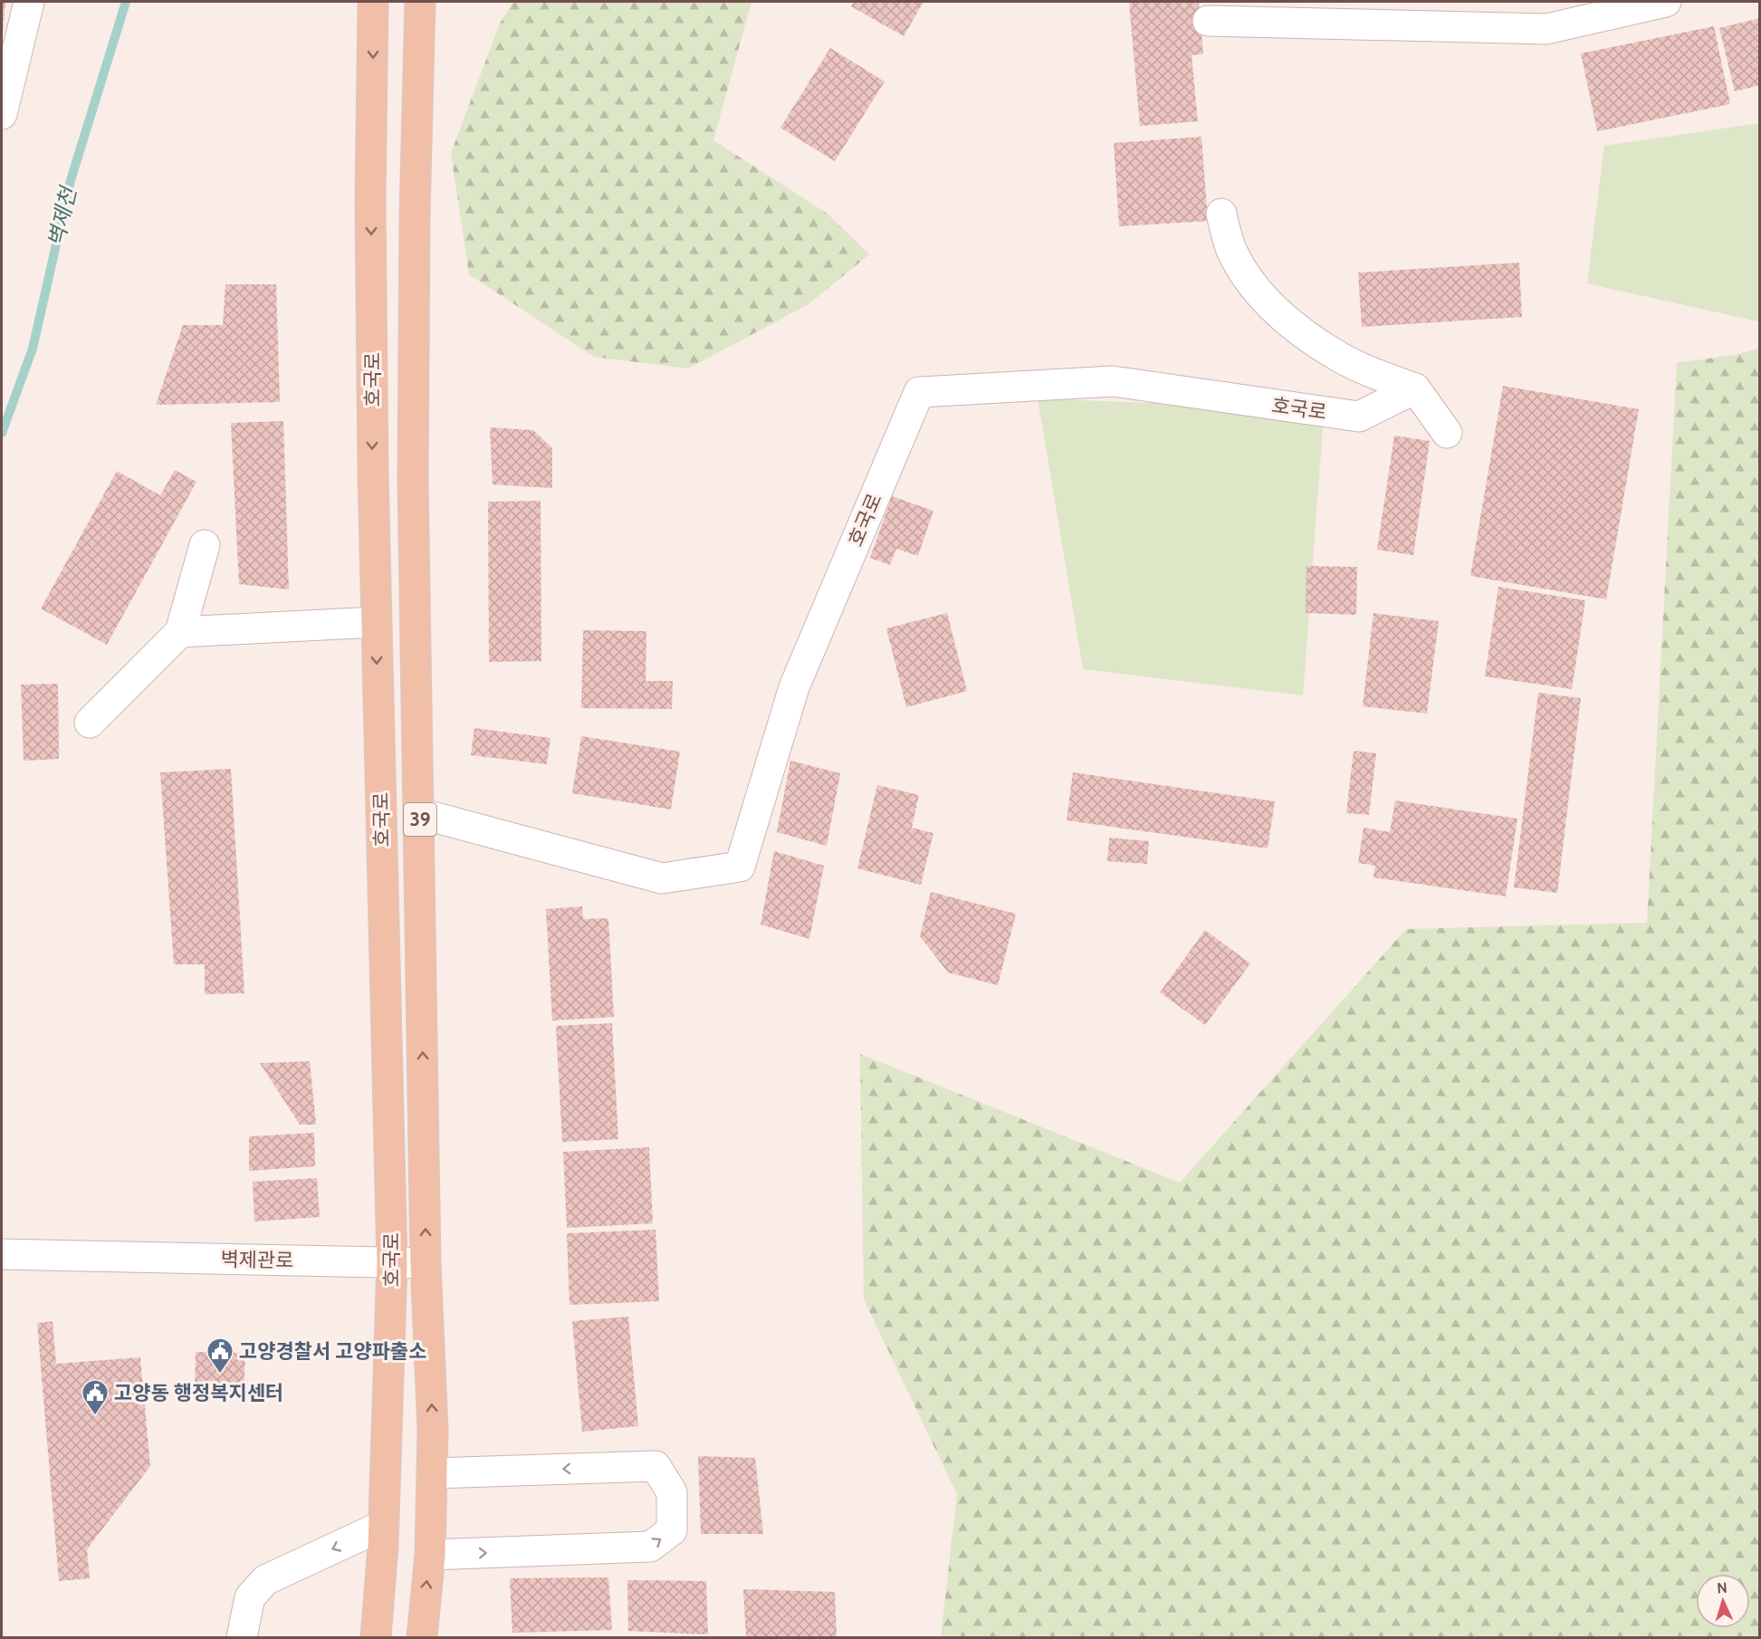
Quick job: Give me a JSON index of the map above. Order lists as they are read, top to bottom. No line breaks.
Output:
{"streets":{"main road":["호국로","39"],"street":["벽제관로"]},"crossings":[["호국로","벽제관로"]],"water":["벽제천"],"places":{"public building":["고양경찰서 고양파출소","고양동 행정복지센터"]},"north":"top"}
